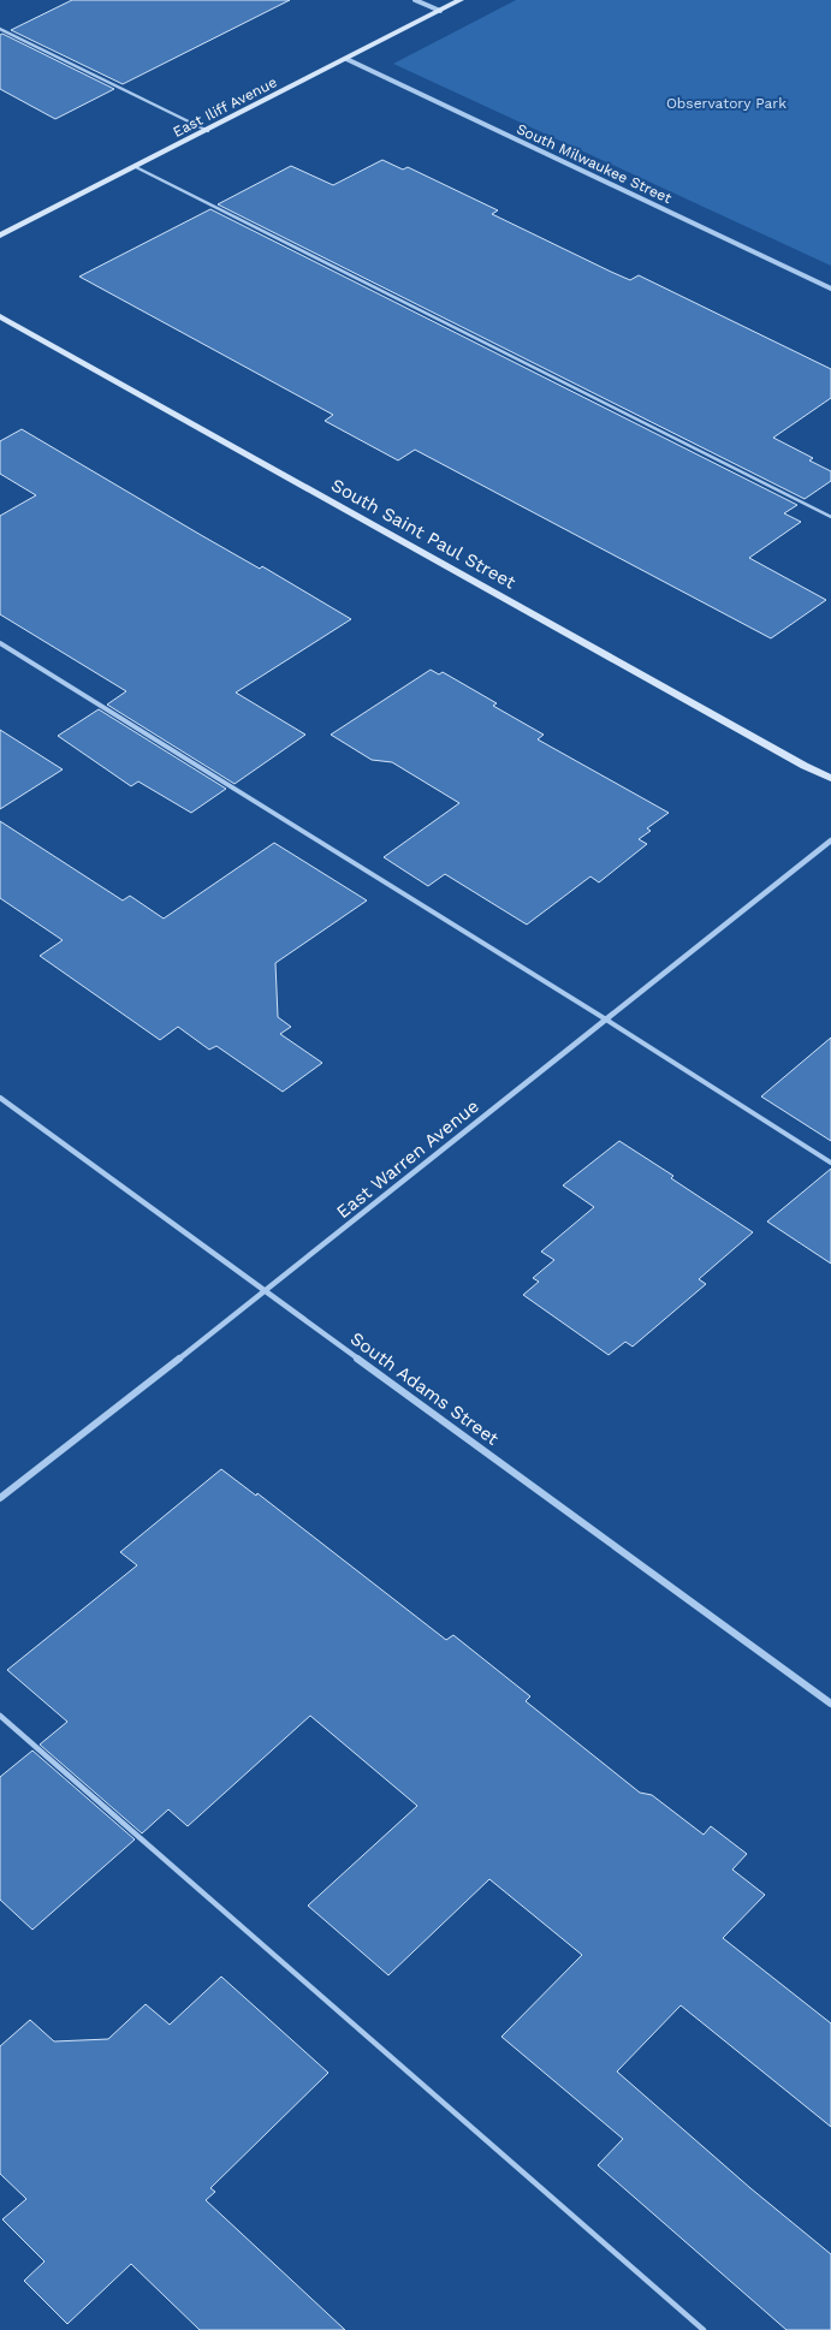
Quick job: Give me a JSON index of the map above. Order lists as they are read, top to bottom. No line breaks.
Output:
{"streets":{"street":["East Iliff Avenue","South Milwaukee Street","South Saint Paul Street","East Warren Avenue","South Adams Street"]},"crossings":[["East Iliff Avenue","South Milwaukee Street"],["East Warren Avenue","South Adams Street"]],"parks":["Observatory Park"]}
